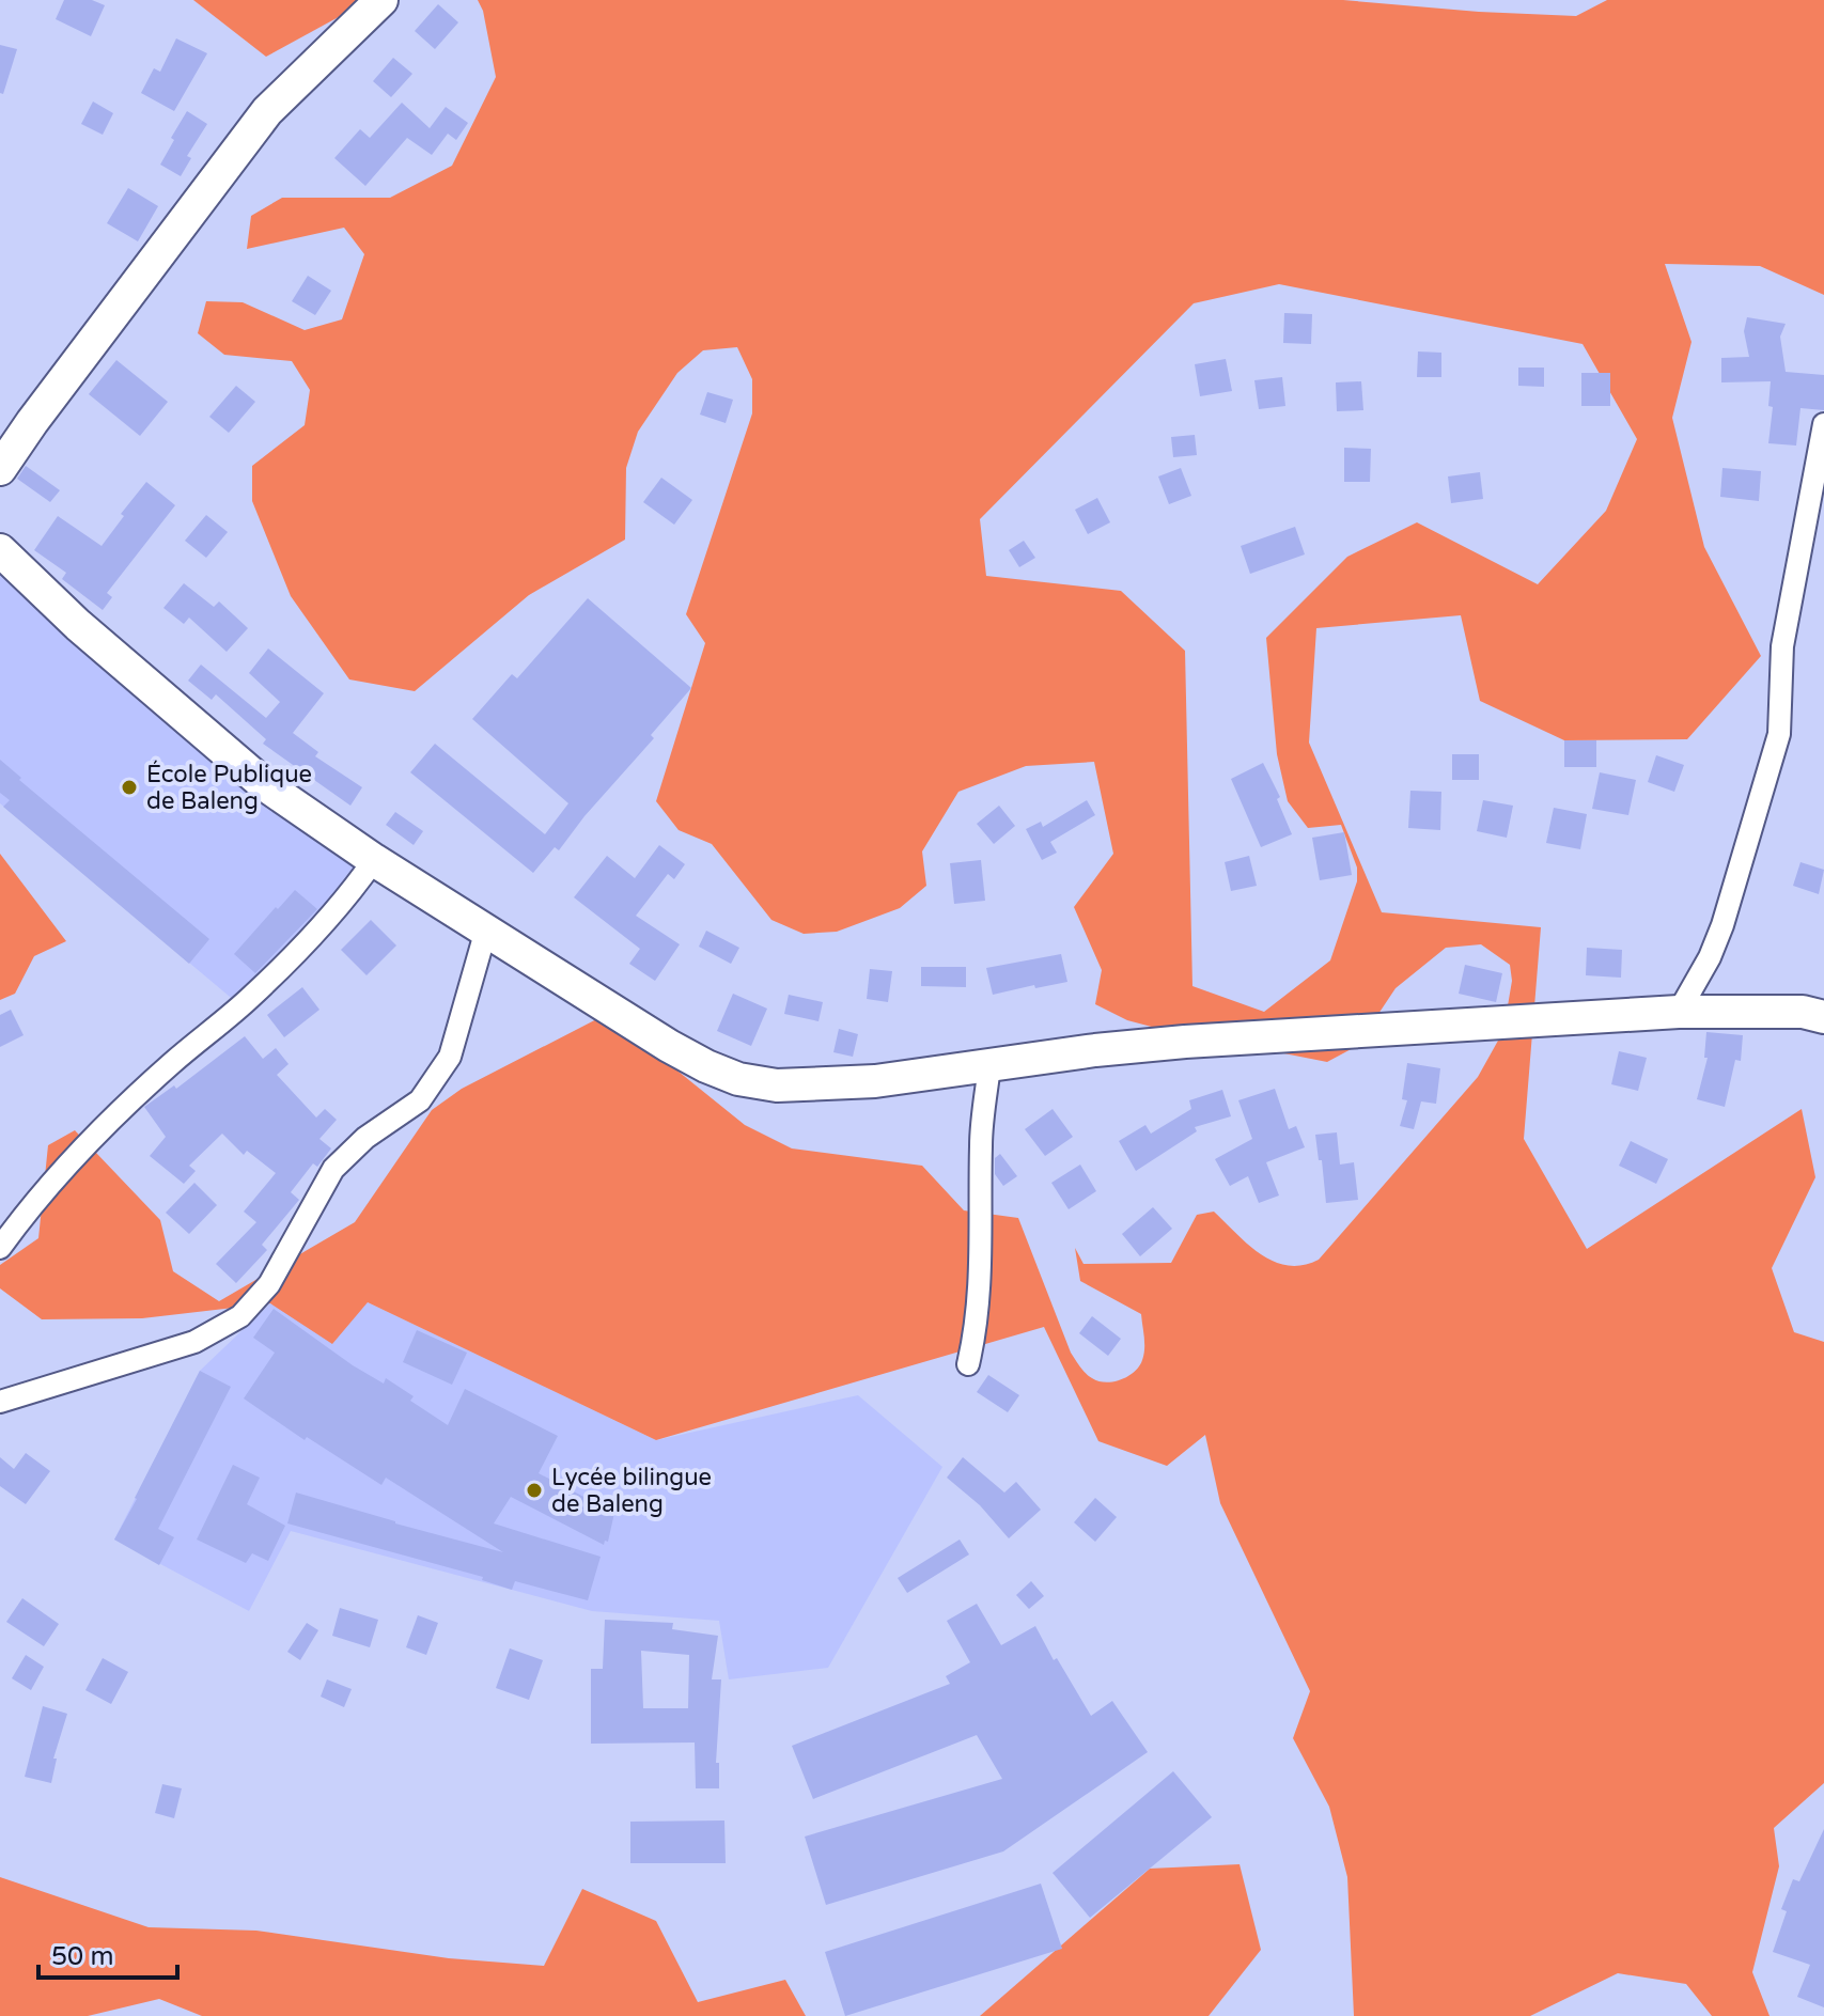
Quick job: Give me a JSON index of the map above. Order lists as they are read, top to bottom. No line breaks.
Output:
{"places":["École Publique de Baleng","Lycée bilingue de Baleng"],"scale_bar":"50 m"}
